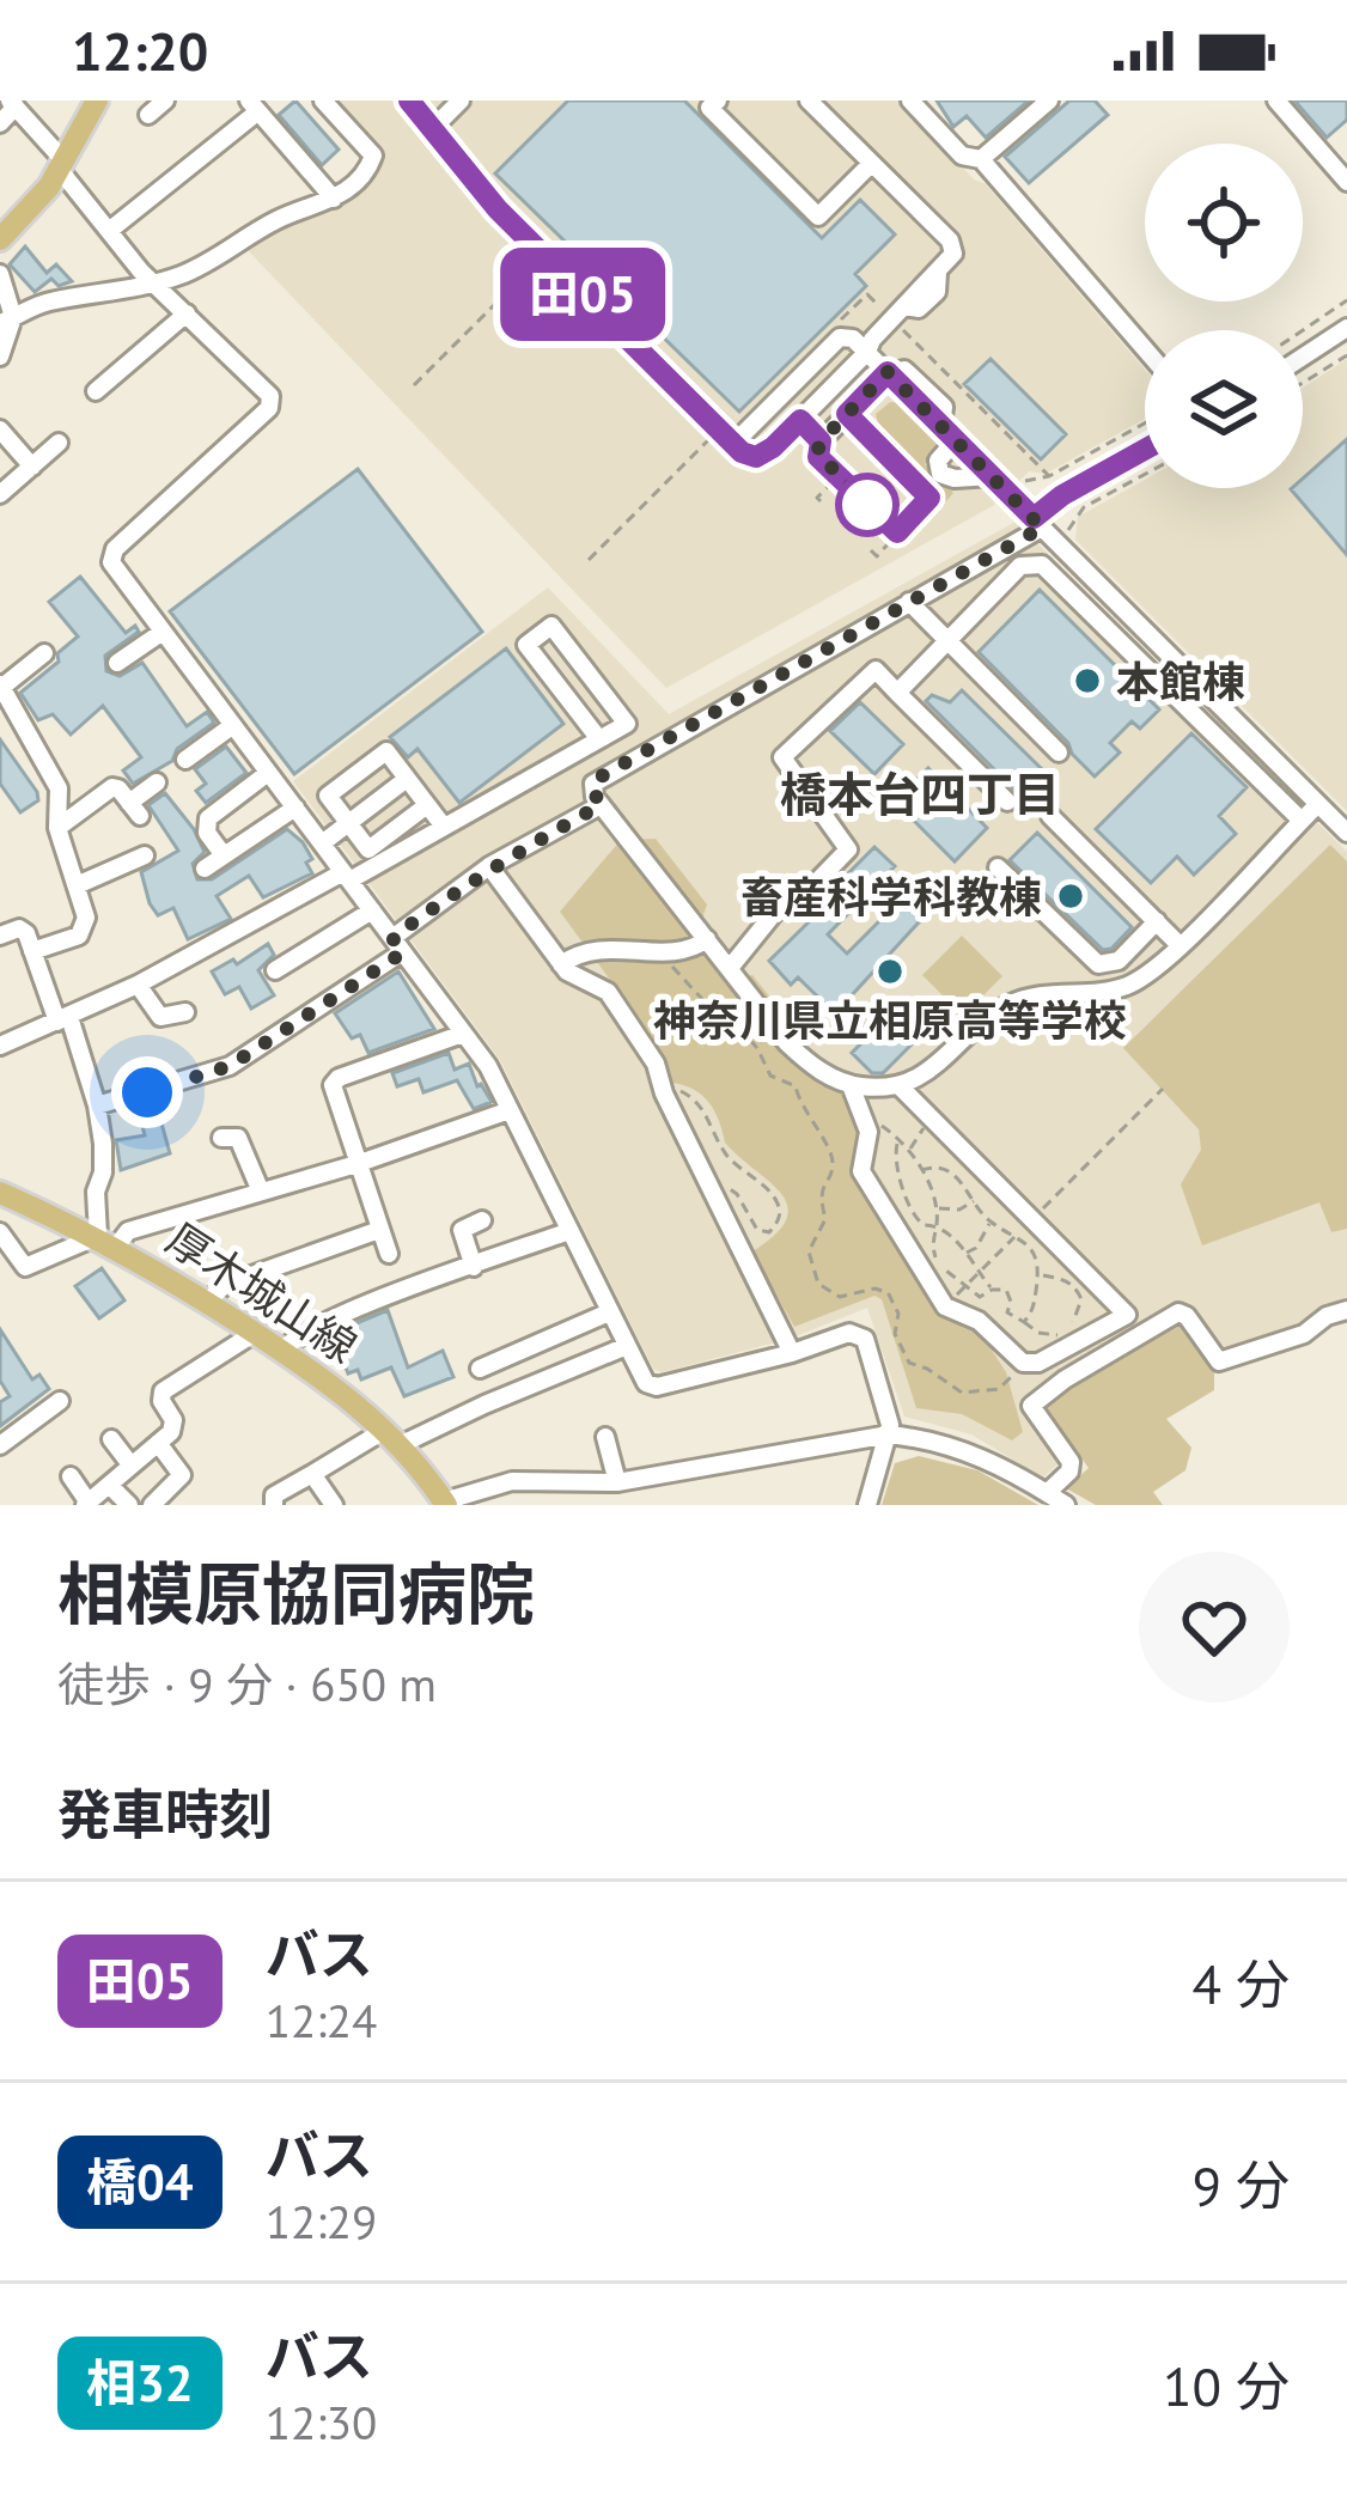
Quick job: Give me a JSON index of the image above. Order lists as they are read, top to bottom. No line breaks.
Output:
{"streets":{"main road":["厚木城山線"]},"districts":["橋本台四丁目"],"places":["本館棟","畜産科学科教棟","神奈川県立相原高等学校"],"lines":["bus line 田05"],"page":{"status":"12:20","on_map":"田05","heading":[["相模原協同病院","徒歩 · 9 分 · 650 m"],"発車時刻"],"list":[{"mark":"田05","name":"バス","note":"12:24","value":"4 分"},{"mark":"橋04","name":"バス","note":"12:29","value":"9 分"},{"mark":"相32","name":"バス","note":"12:30","value":"10 分"}]}}
